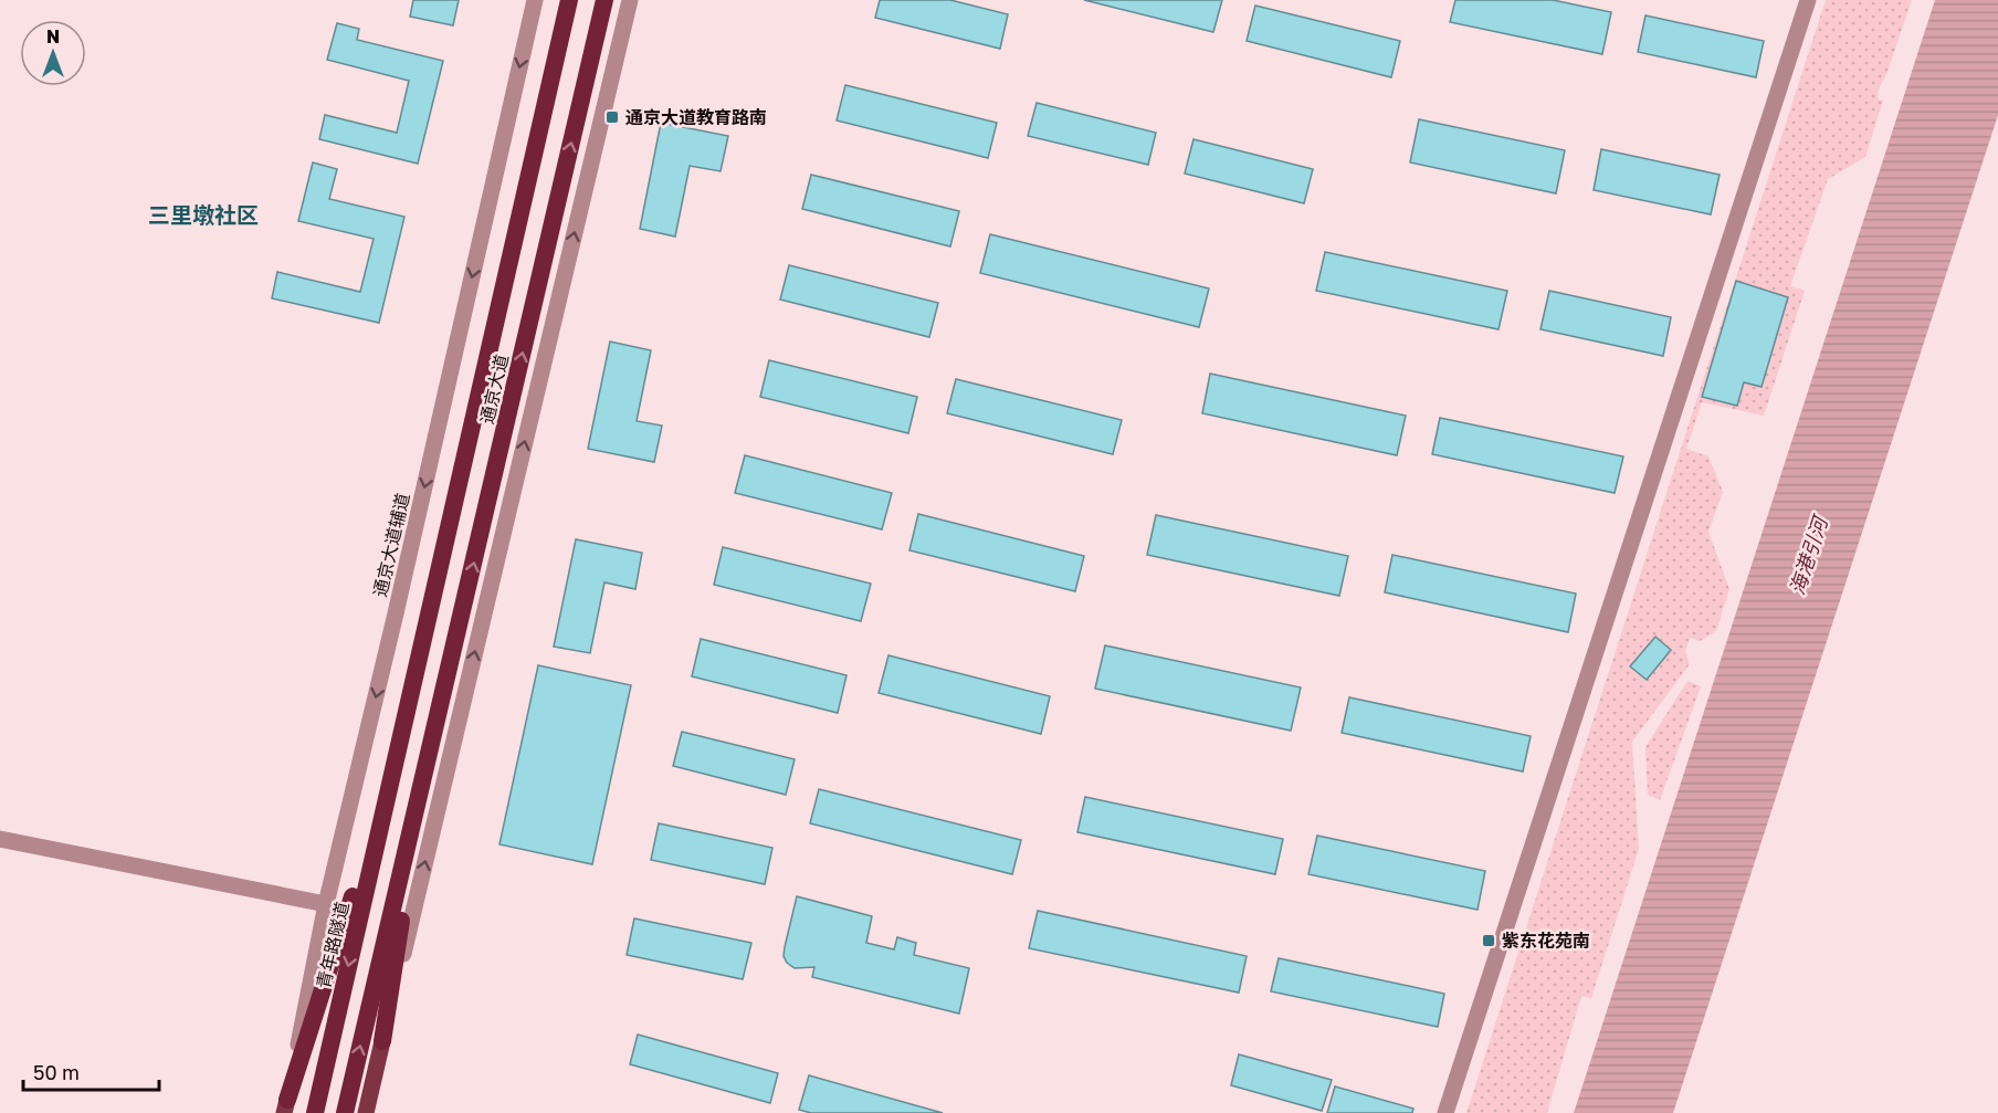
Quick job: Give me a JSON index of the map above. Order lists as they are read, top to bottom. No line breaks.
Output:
{"streets":{"highway":["通京大道","青年路隧道"],"street":["通京大道辅道"]},"crossings":[["通京大道","青年路隧道"]],"districts":["三里墩社区"],"water":["海港引河"],"places":{"transit":["通京大道教育路南","紫东花苑南"]},"scale_bar":"50 m","north":"top"}
